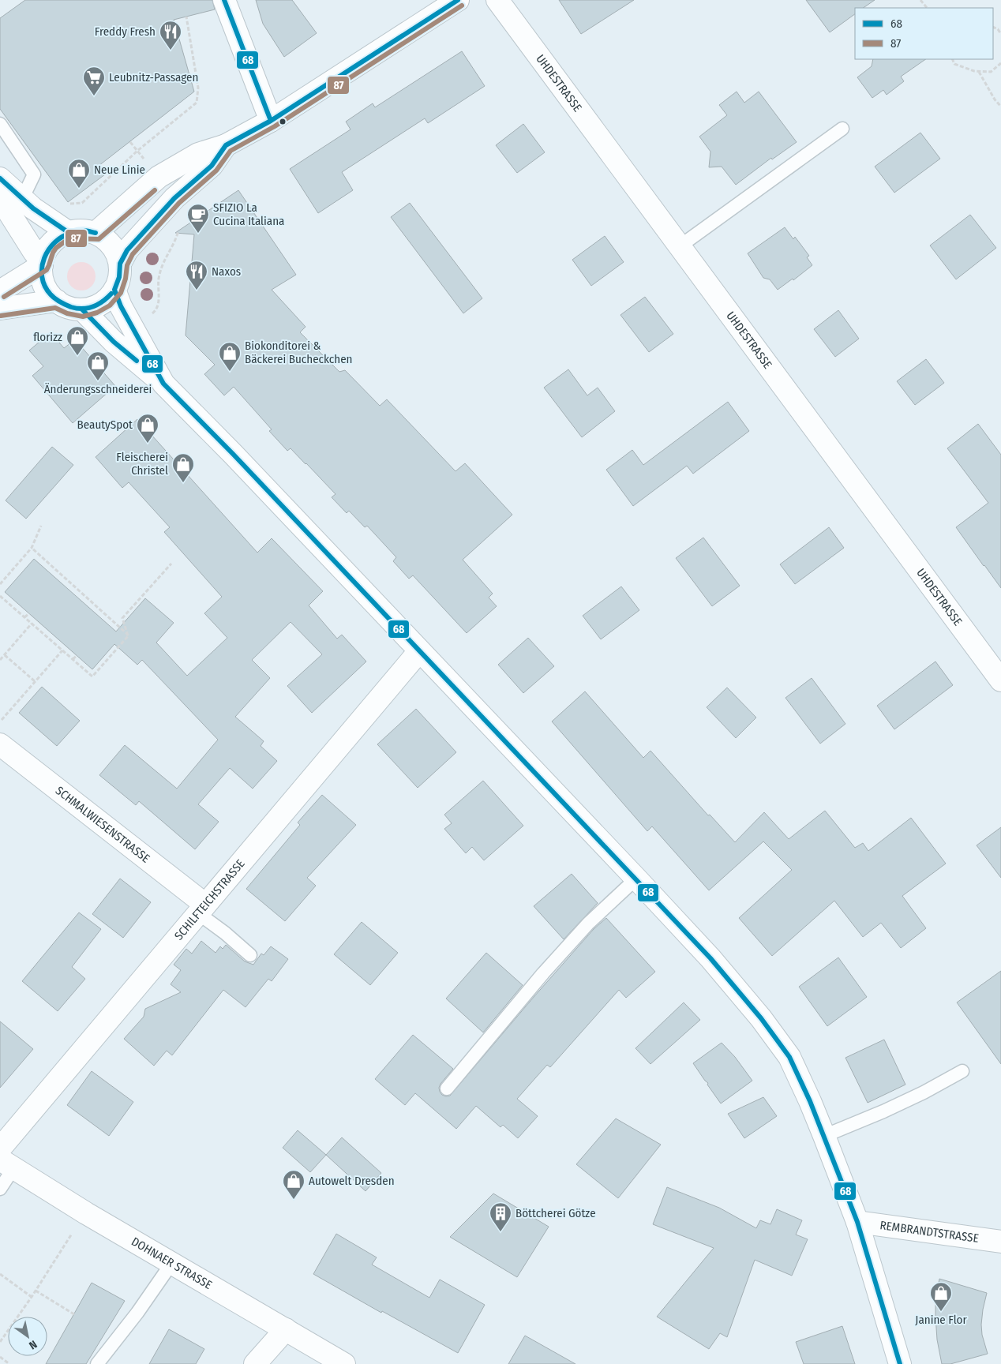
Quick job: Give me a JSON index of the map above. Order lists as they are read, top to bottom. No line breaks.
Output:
{"streets":{"street":["UHDESTRASSE","SCHMALWIESENSTRASSE","SCHILFTEICHSTRASSE","REMBRANDTSTRASSE","DOHNAER STRASSE"]},"crossings":[["SCHMALWIESENSTRASSE","SCHILFTEICHSTRASSE"]],"places":{"restaurant":["Freddy Fresh","Naxos"],"supermarket":["Leubnitz-Passagen"],"shop":["Neue Linie","florizz","Biokonditorei & Bäckerei Bucheckchen","Änderungsschneiderei","BeautySpot","Fleischerei Christel","Autowelt Dresden","Janine Flor"],"cafe":["SFIZIO La Cucina Italiana"],"building":["Böttcherei Götze"]},"lines":["transit line 68","transit line 87"],"legend":["68","87"],"north":"bottom right"}
